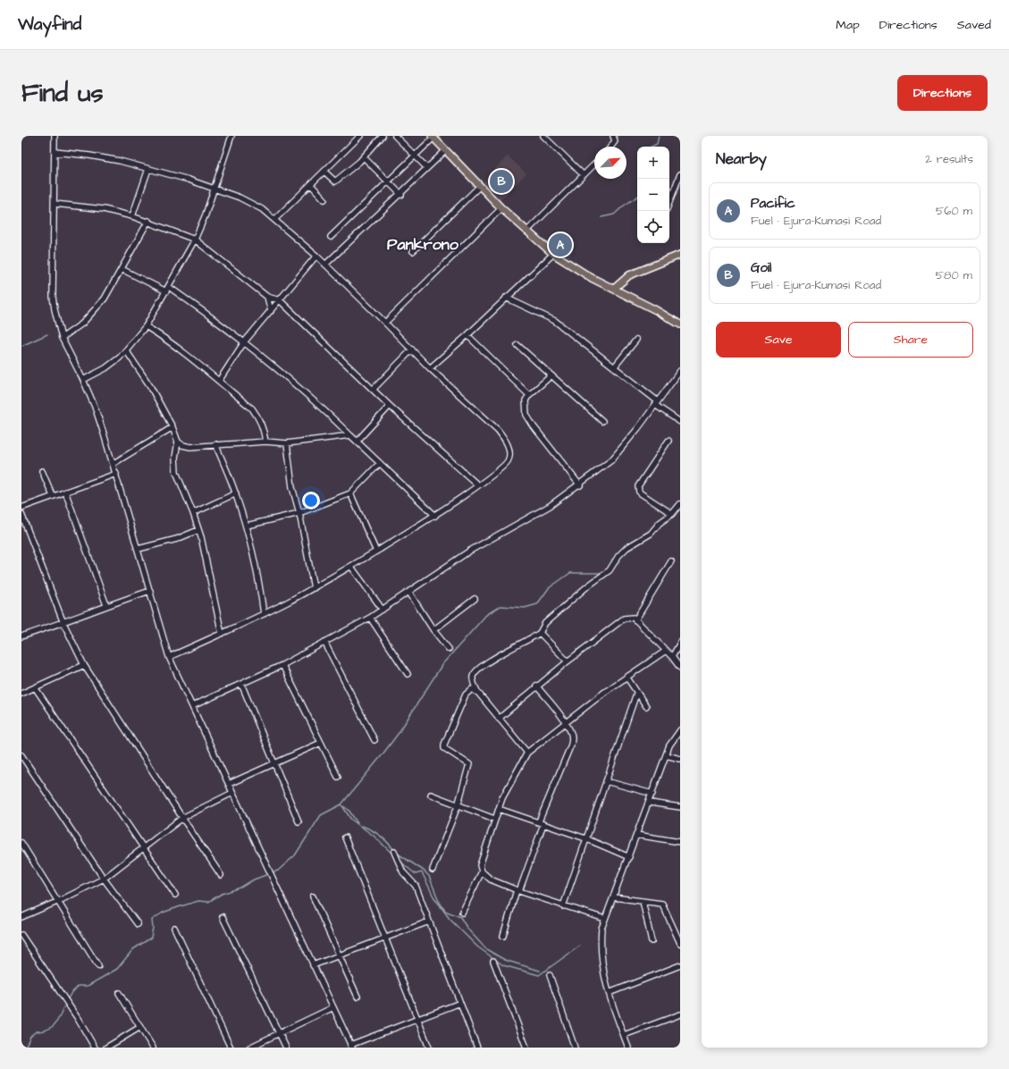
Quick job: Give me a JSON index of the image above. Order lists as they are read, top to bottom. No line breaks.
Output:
{"districts":["Pankrono"],"north":"top right","page":{"header":"Wayfind","nav":["Map","Directions","Saved"],"buttons":["Directions",["Save","Share"]],"title":"Find us","heading":["Nearby","2 results"],"map_buttons":["+","−"],"pins":["B","A"],"list":[{"mark":"A","name":"Pacific","note":"Fuel · Ejura-Kumasi Road","value":"560 m"},{"mark":"B","name":"Goil","note":"Fuel · Ejura-Kumasi Road","value":"580 m"}]}}
